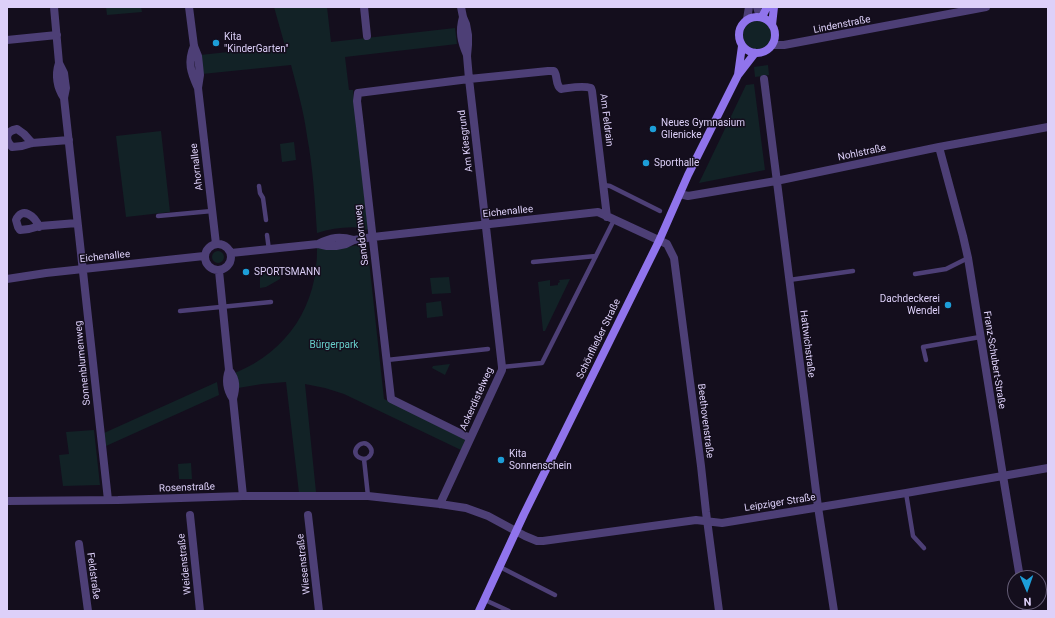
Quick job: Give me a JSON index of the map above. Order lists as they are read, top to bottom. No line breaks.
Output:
{"streets":{"main road":["Schönfließer Straße"],"street":["Lindenstraße","Am Feldrain","Am Kiesgrund","Nohlstraße","Ahornallee","Eichenallee","Sanddornweg","Hattwichstraße","Franz-Schubert-Straße","Sonnenblumenweg","Ackerdistelweg","Beethovenstraße","Rosenstraße","Leipziger Straße","Weidenstraße","Wiesenstraße","Feldstraße"]},"crossings":[["Lindenstraße","Schönfließer Straße"],["Am Feldrain","Am Kiesgrund"],["Am Feldrain","Eichenallee"],["Am Feldrain","Sanddornweg"],["Am Kiesgrund","Eichenallee"],["Am Kiesgrund","Sanddornweg"],["Am Kiesgrund","Ackerdistelweg"],["Nohlstraße","Schönfließer Straße"],["Nohlstraße","Hattwichstraße"],["Nohlstraße","Franz-Schubert-Straße"],["Ahornallee","Eichenallee"],["Eichenallee","Sanddornweg"],["Eichenallee","Schönfließer Straße"],["Eichenallee","Sonnenblumenweg"],["Eichenallee","Ackerdistelweg"],["Eichenallee","Beethovenstraße"],["Sanddornweg","Ackerdistelweg"],["Schönfließer Straße","Beethovenstraße"],["Schönfließer Straße","Rosenstraße"],["Schönfließer Straße","Leipziger Straße"],["Hattwichstraße","Leipziger Straße"],["Franz-Schubert-Straße","Leipziger Straße"],["Sonnenblumenweg","Rosenstraße"],["Ackerdistelweg","Rosenstraße"],["Beethovenstraße","Leipziger Straße"],["Rosenstraße","Leipziger Straße"]],"parks":["Bürgerpark"],"places":["Kita \"KinderGarten\"","Neues Gymnasium Glienicke","Sporthalle","SPORTSMANN","Dachdeckerei Wendel","Kita Sonnenschein"],"north":"bottom"}
